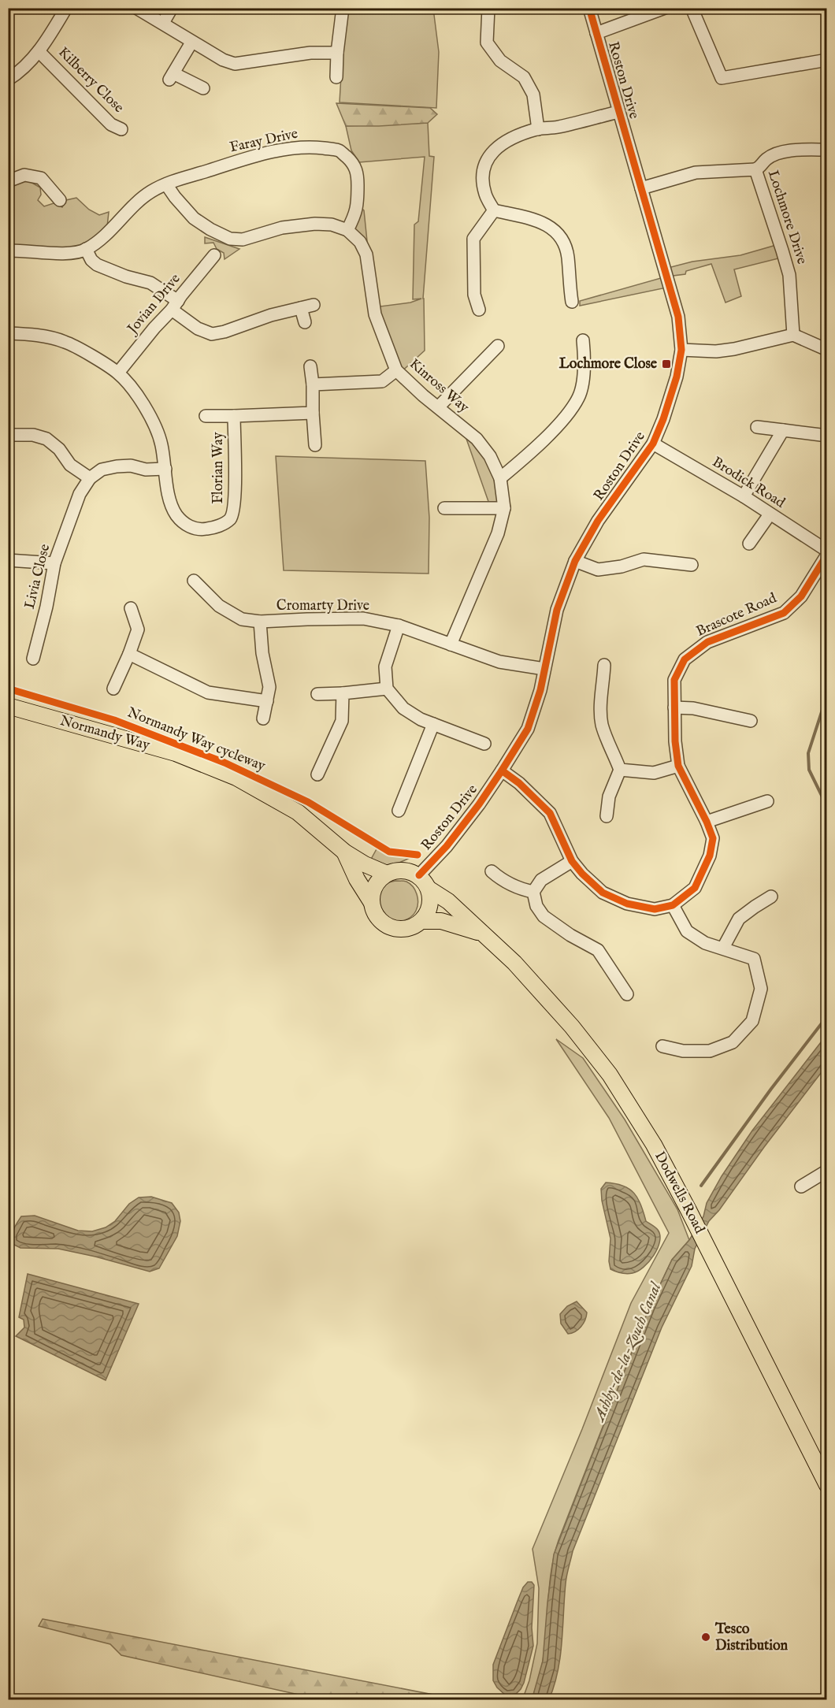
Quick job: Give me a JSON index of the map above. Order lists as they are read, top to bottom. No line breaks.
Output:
{"streets":{"main road":["Normandy Way","Dodwells Road"],"street":["Kilberry Close","Roston Drive","Faray Drive","Lochmore Drive","Jovian Drive","Kinross Way","Florian Way","Brodick Road","Livia Close","Cromarty Drive","Brascote Road"],"cycle path":["Normandy Way cycleway"]},"crossings":[["Roston Drive","Lochmore Drive"],["Roston Drive","Brodick Road"],["Roston Drive","Cromarty Drive"],["Roston Drive","Normandy Way"],["Roston Drive","Dodwells Road"],["Faray Drive","Kinross Way"],["Jovian Drive","Florian Way"],["Kinross Way","Cromarty Drive"],["Normandy Way","Dodwells Road"]],"water":["Ashby-de-la-Zouch Canal"],"places":{"transit":["Lochmore Close"],"other":["Tesco Distribution"]}}
